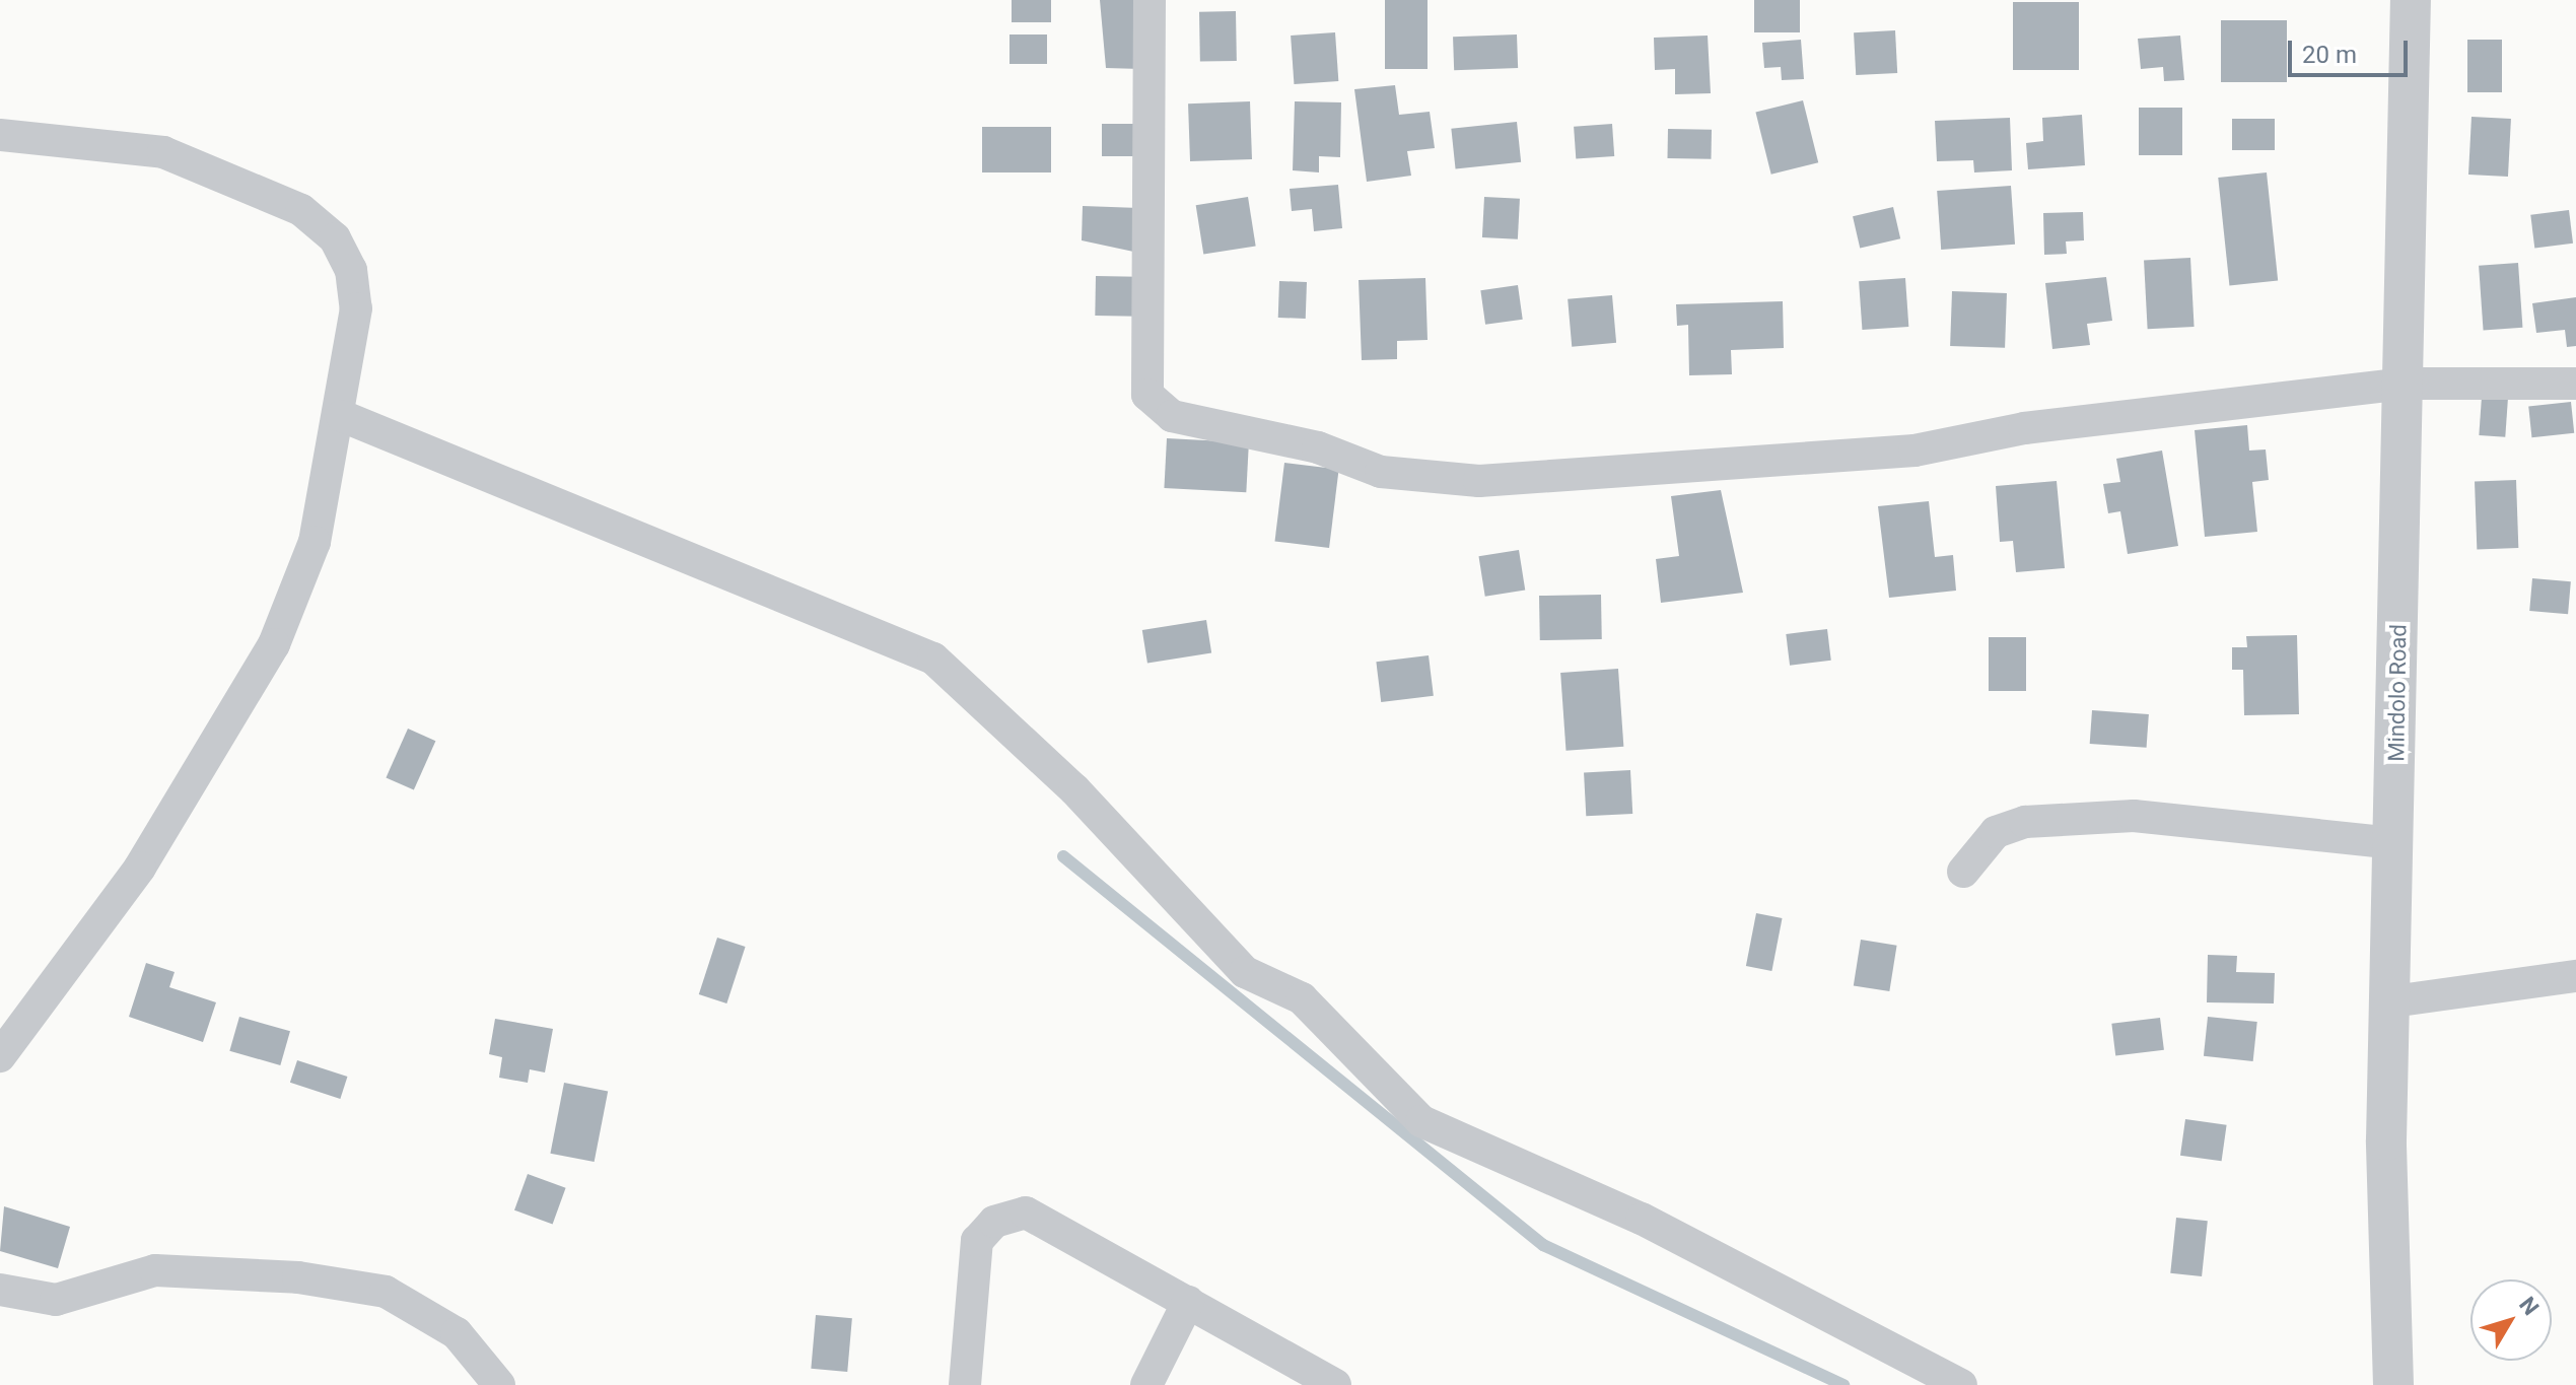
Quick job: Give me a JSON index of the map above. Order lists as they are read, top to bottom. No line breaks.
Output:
{"streets":{"street":["Mindolo Road"]},"scale_bar":"20 m","north":"top right"}
